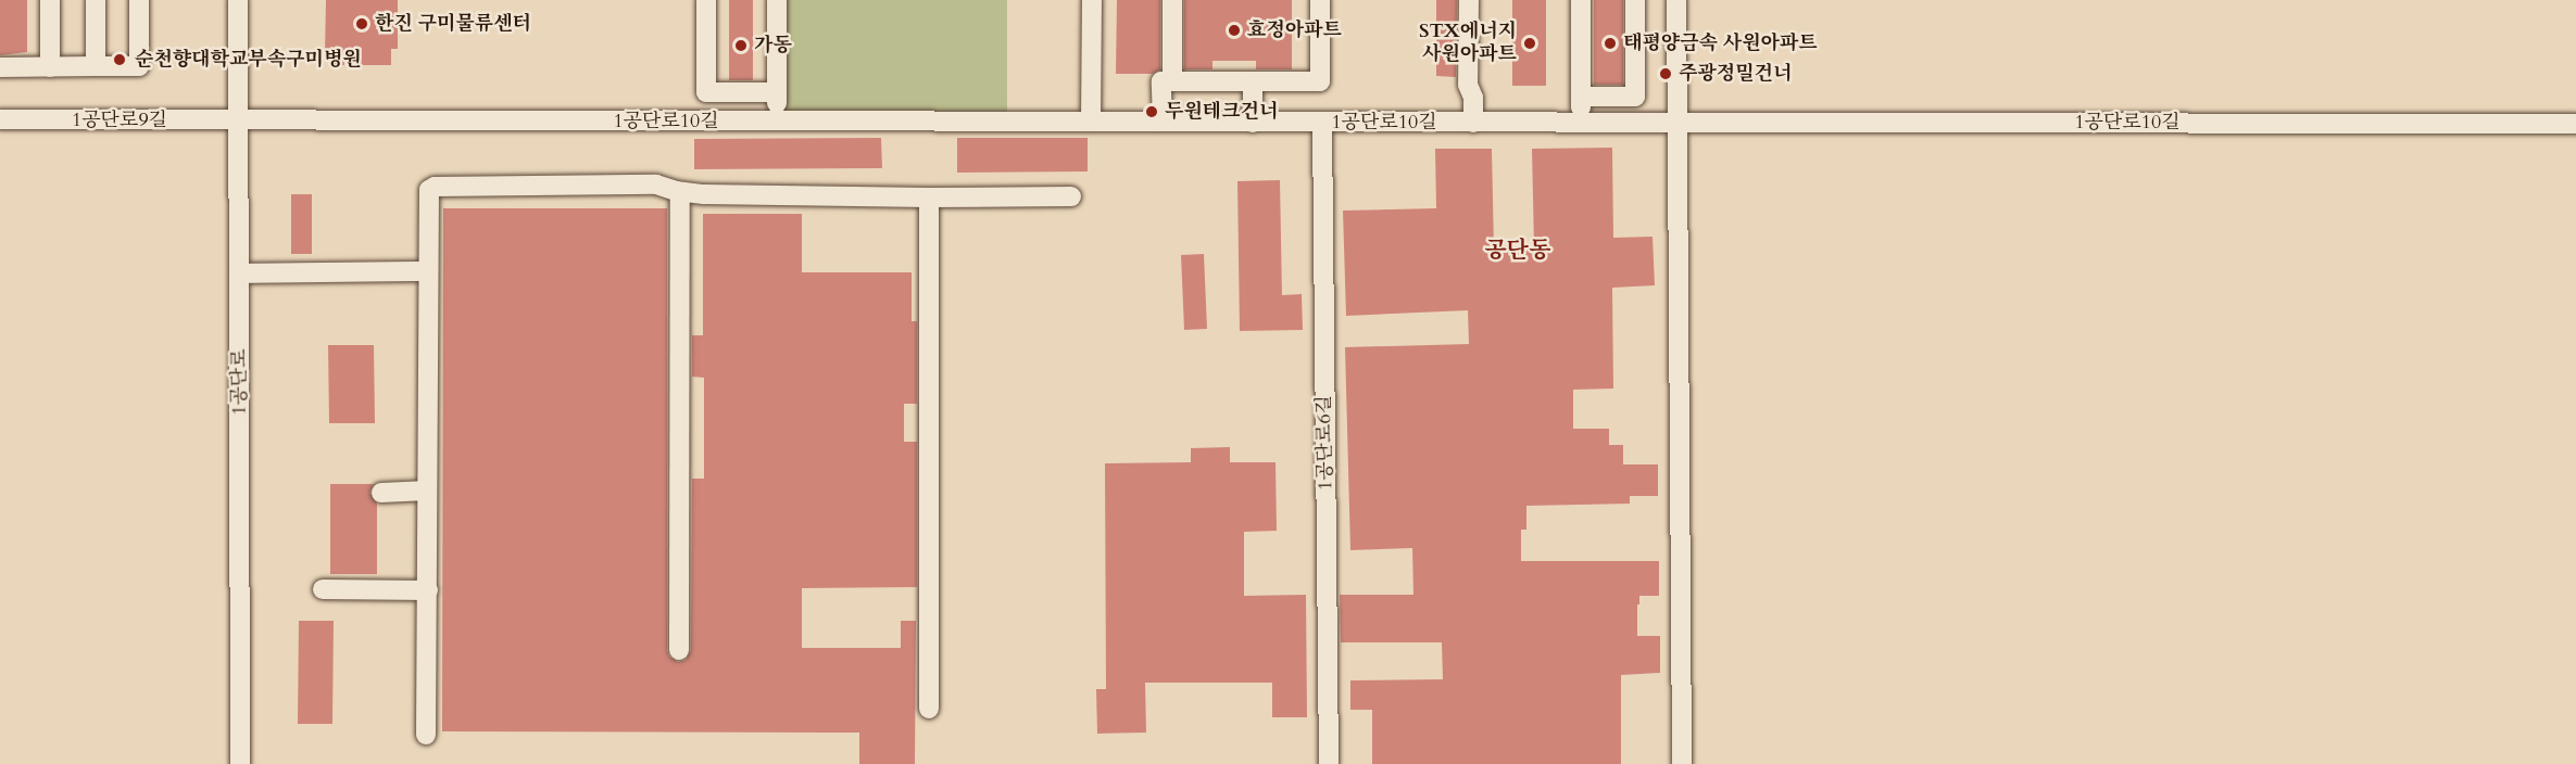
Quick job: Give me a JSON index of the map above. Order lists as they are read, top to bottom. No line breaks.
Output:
{"streets":{"street":["1공단로9길","1공단로10길","1공단로","1공단로6길"]},"crossings":[["1공단로9길","1공단로10길"],["1공단로9길","1공단로"],["1공단로10길","1공단로"],["1공단로10길","1공단로6길"]],"districts":["공단동"],"places":["한진 구미물류센터","효정아파트","STX에너지 사원아파트","태평양금속 사원아파트","가동","순천향대학교부속구미병원","주광정밀건너","두원테크건너"]}
